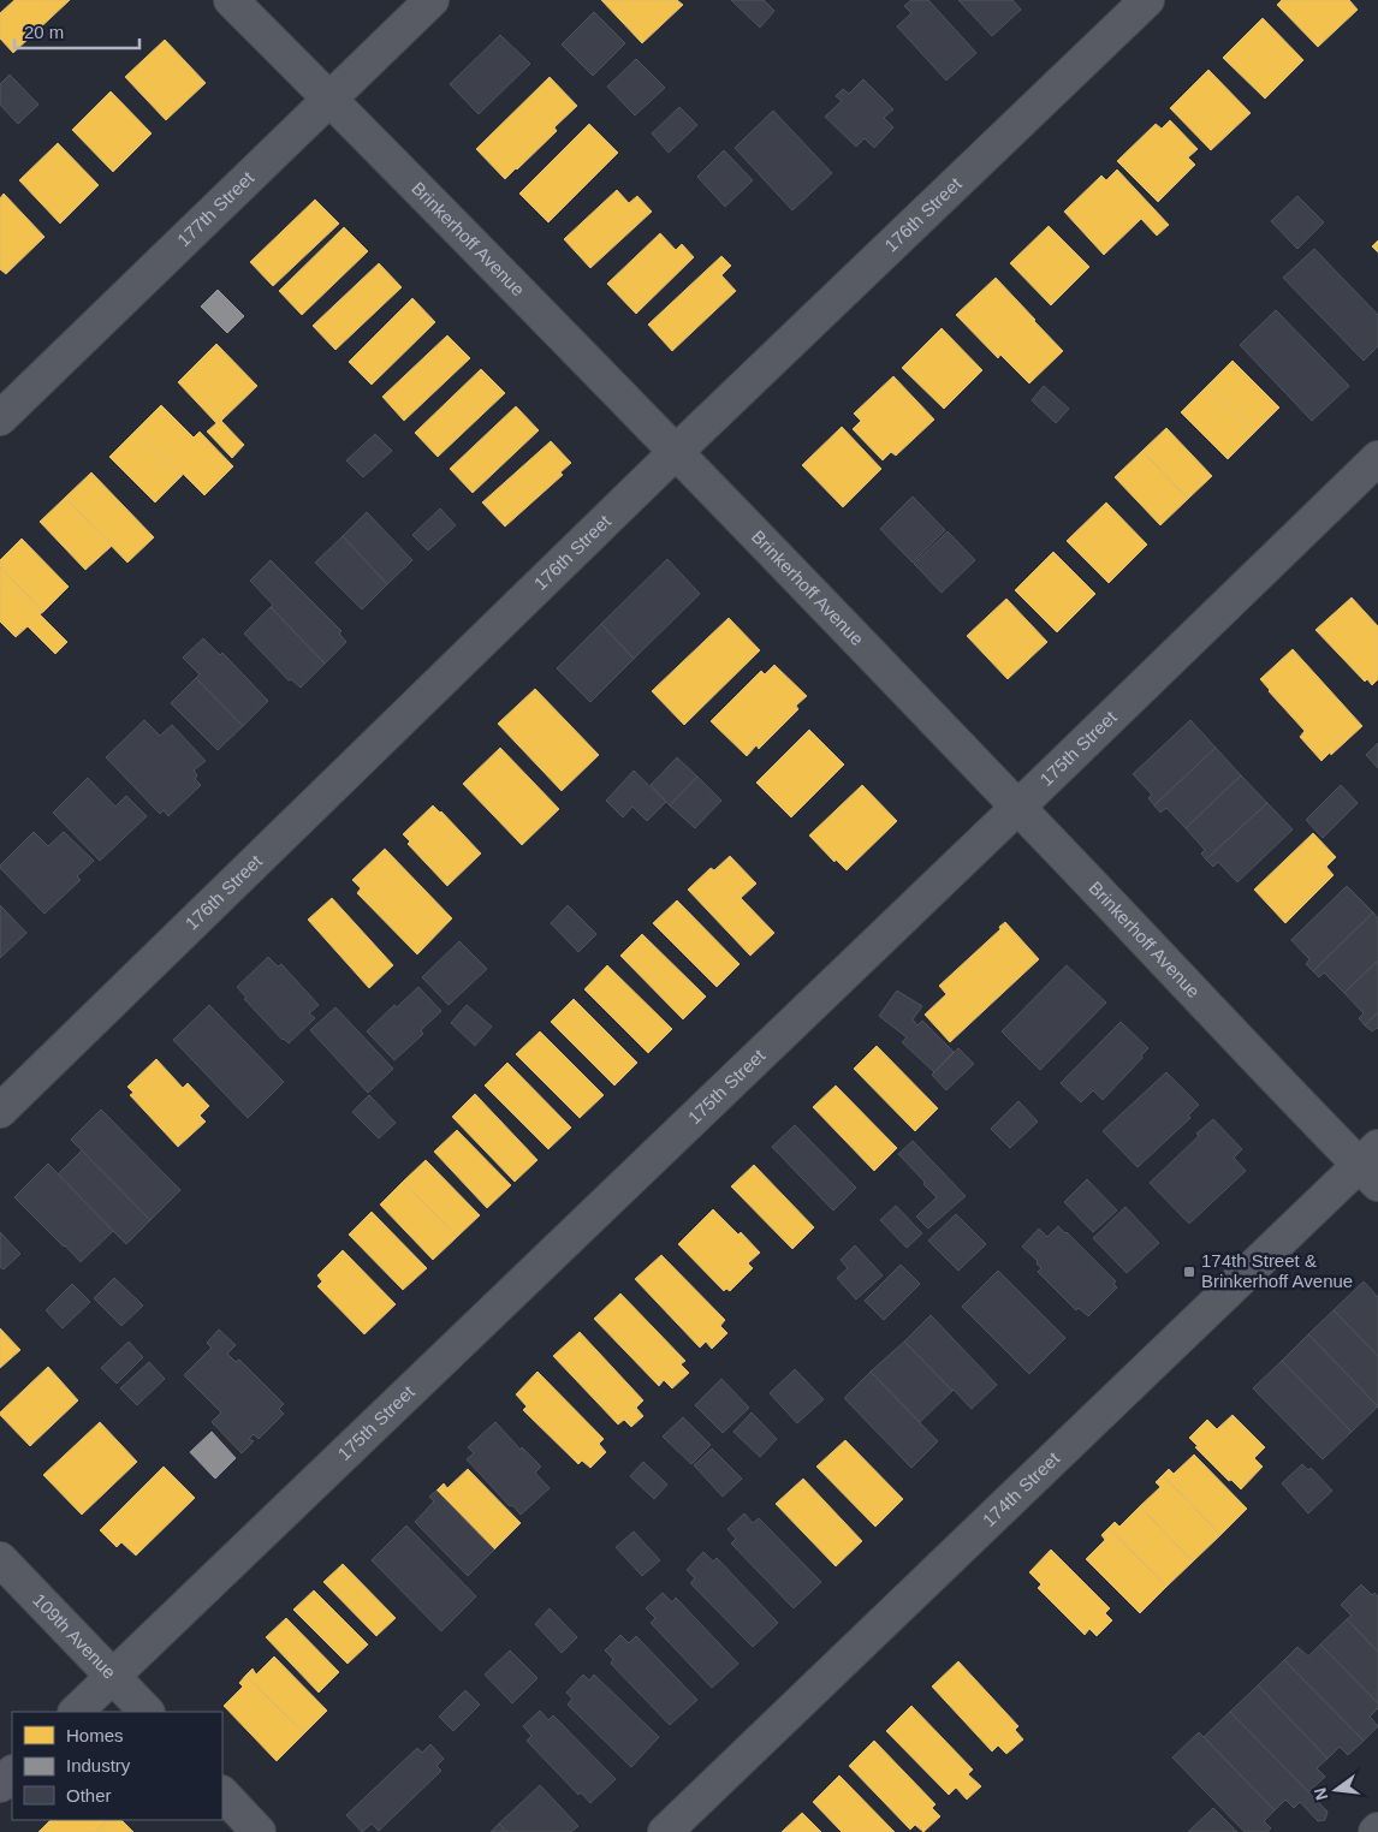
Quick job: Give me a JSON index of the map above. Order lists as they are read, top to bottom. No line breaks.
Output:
{"streets":{"street":["177th Street","176th Street","Brinkerhoff Avenue","175th Street","174th Street","109th Avenue"]},"crossings":[["177th Street","Brinkerhoff Avenue"],["176th Street","Brinkerhoff Avenue"],["Brinkerhoff Avenue","175th Street"],["Brinkerhoff Avenue","174th Street"],["175th Street","109th Avenue"]],"places":{"transit":["174th Street & Brinkerhoff Avenue"]},"legend":["Homes","Industry","Other"],"scale_bar":"20 m","north":"left"}
